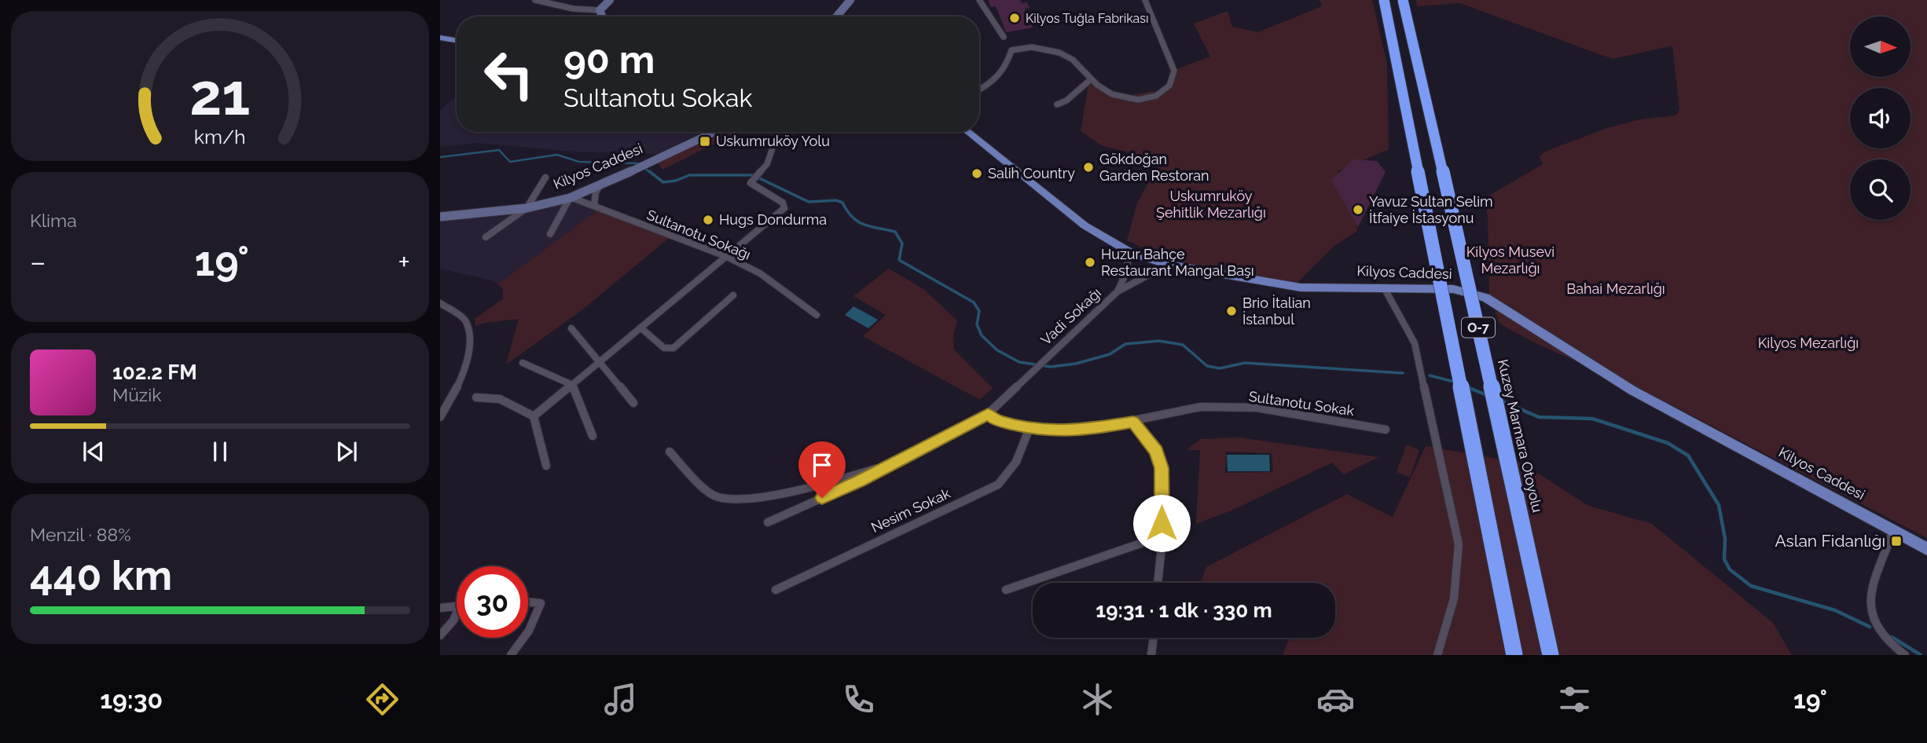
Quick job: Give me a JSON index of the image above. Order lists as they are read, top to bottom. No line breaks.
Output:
{"streets":{"highway":["O-7","Kuzey Marmara Otoyolu"],"main road":["Kilyos Caddesi"],"street":["Sultanotu Sokağı","Vadi Sokağı","Sultanotu Sokak","Nesim Sokak"]},"crossings":[["Kilyos Caddesi","Sultanotu Sokağı"],["Kilyos Caddesi","Vadi Sokağı"],["Vadi Sokağı","Sultanotu Sokak"],["Sultanotu Sokak","Nesim Sokak"]],"parks":["Uskumruköy Şehitlik Mezarlığı","Kilyos Musevi Mezarlığı","Bahai Mezarlığı","Kilyos Mezarlığı"],"places":{"other":["Kilyos Tuğla Fabrikası","Gökdoğan Garden Restoran","Salih Country","Yavuz Sultan Selim İtfaiye İstasyonu","Hugs Dondurma","Huzur Bahçe Restaurant Mangal Başı","Brio İtalian İstanbul"],"transit":["Uskumruköy Yolu","Aslan Fidanlığı"]},"north":"right","page":{"turn":["90 m","Sultanotu Sokak"],"tile":["Klima",["Menzil · 88%","440 km"]],"heat":["−","19°","+"],"song":["102.2 FM","Müzik"],"limit":"30","trip":"19:31 · 1 dk · 330 m","tabs":["19:30","19°"],"gauge":["21","km/h"]}}
